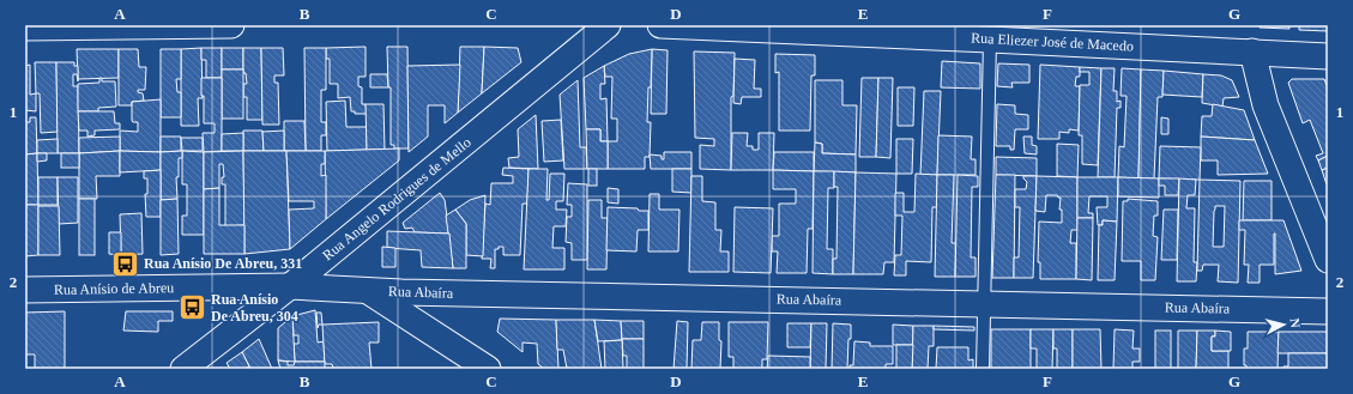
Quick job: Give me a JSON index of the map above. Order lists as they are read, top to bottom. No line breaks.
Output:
{"streets":{"street":["Rua Eliezer José de Macedo","Rua Angelo Rodrigues de Mello","Rua Anísio de Abreu","Rua Abaíra"]},"crossings":[["Rua Angelo Rodrigues de Mello","Rua Anísio de Abreu"],["Rua Angelo Rodrigues de Mello","Rua Abaíra"],["Rua Anísio de Abreu","Rua Abaíra"]],"places":{"bus stop":["Rua Anísio De Abreu, 331","Rua Anísio De Abreu, 304"]},"north":"right","grid":{"columns":["A","B","C","D","E","F","G"],"rows":["1","2"]}}
